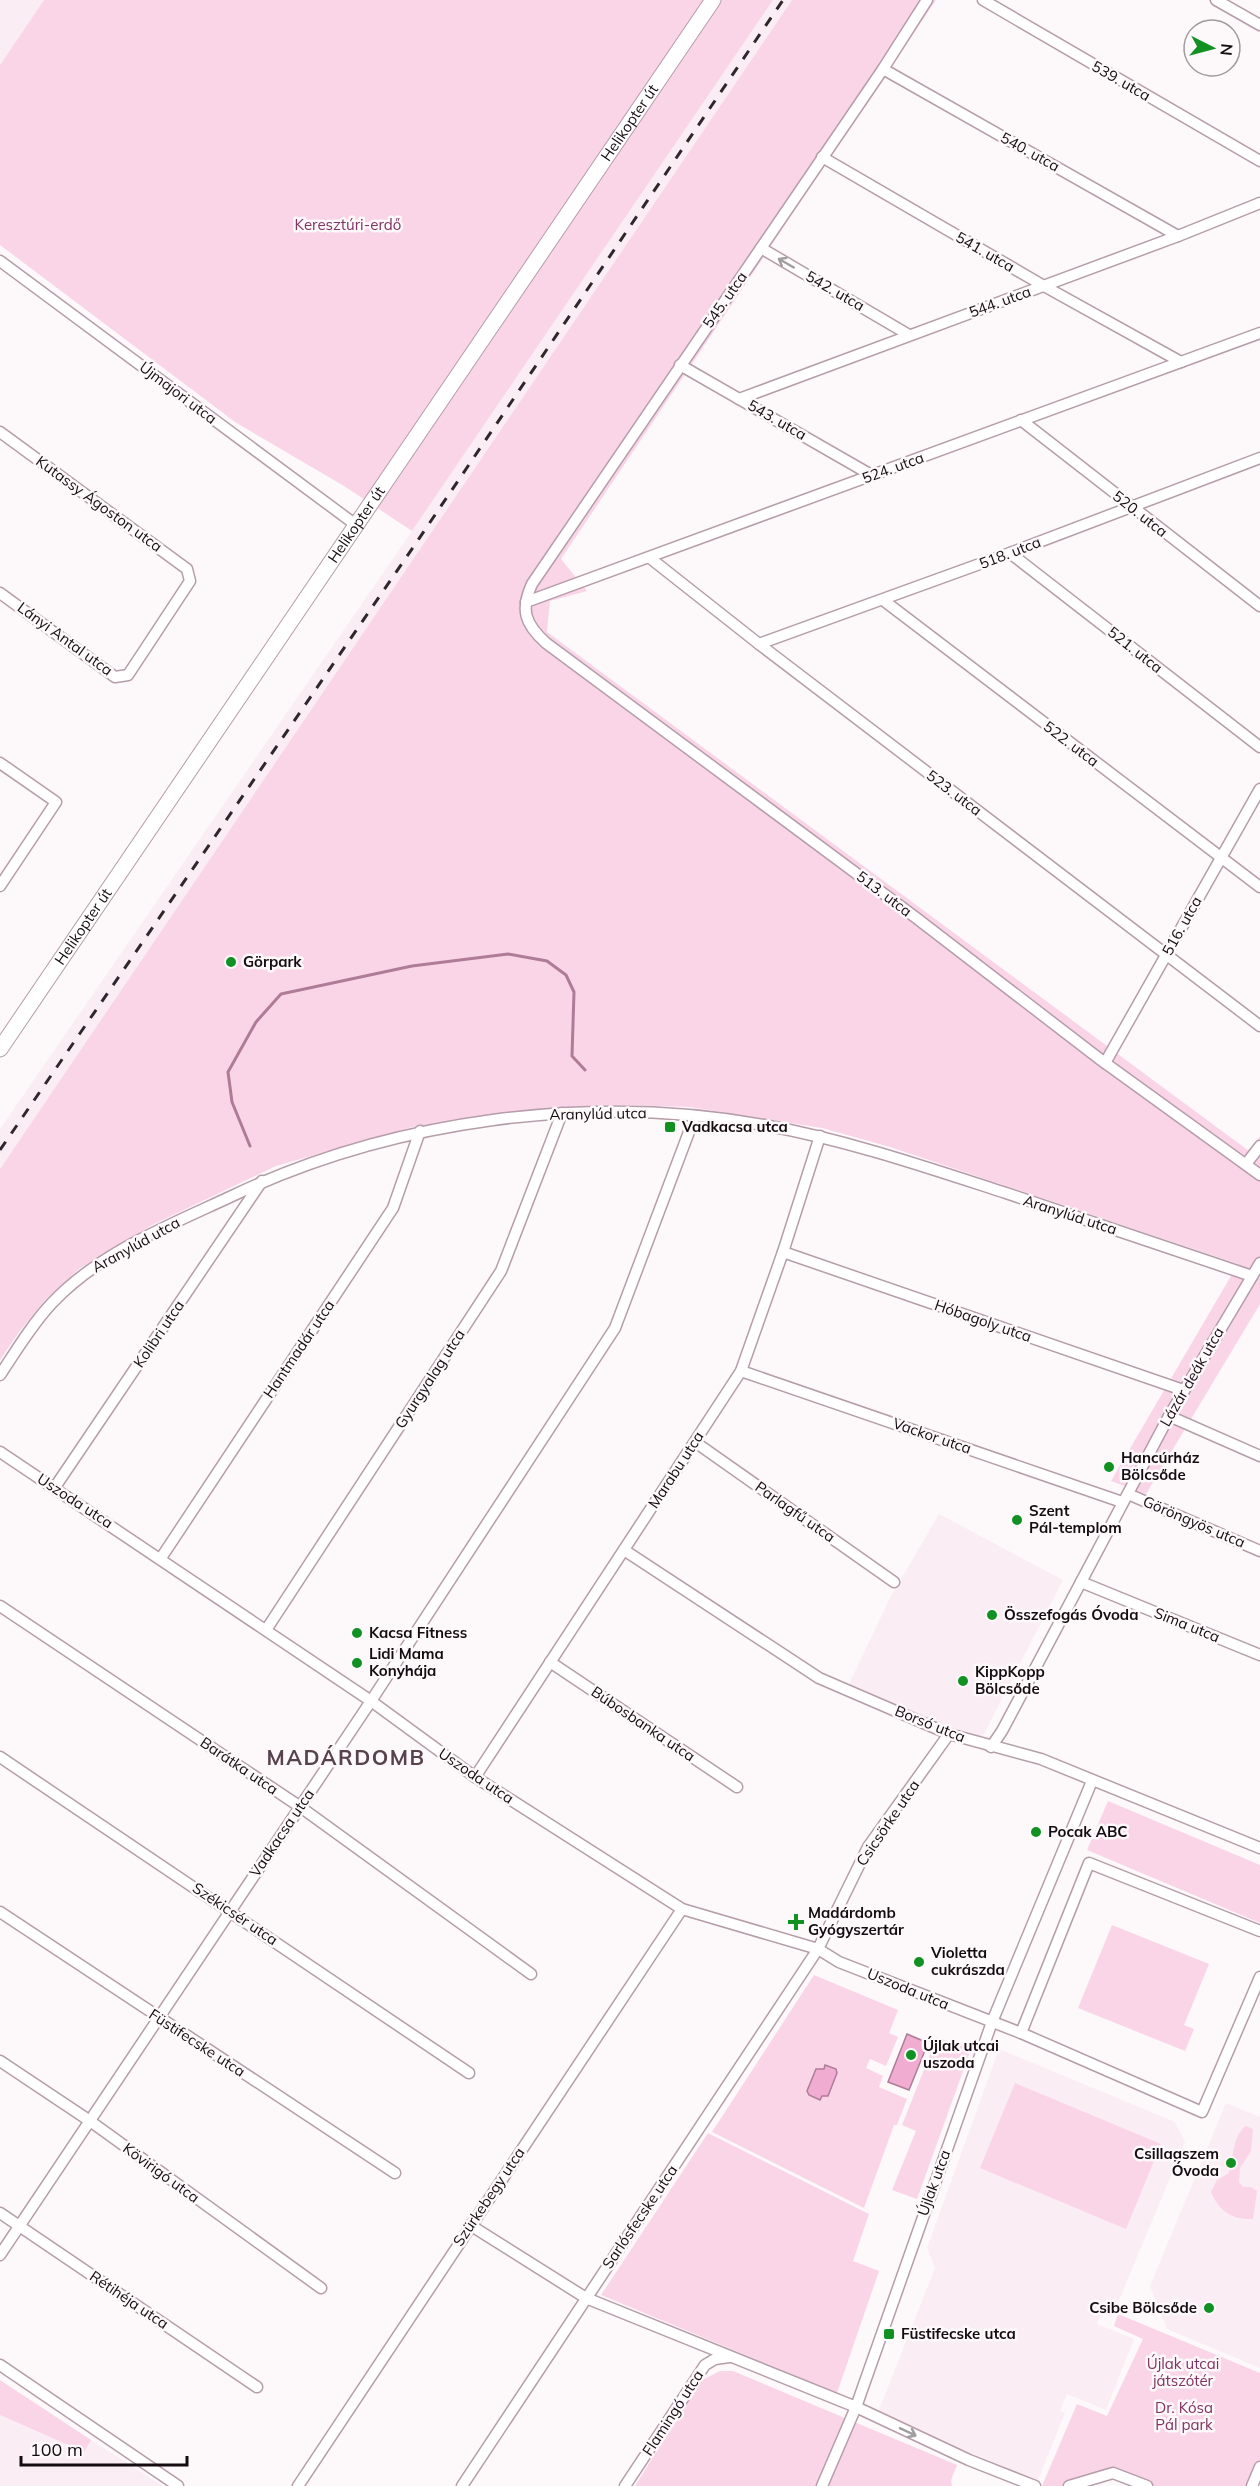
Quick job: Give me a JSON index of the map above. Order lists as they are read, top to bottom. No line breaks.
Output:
{"streets":{"street":["539. utca","Helikopter út","540. utca","541. utca","542. utca","545. utca","544. utca","Újmajori utca","543. utca","524. utca","Kutassy Ágoston utca","520. utca","518. utca","Lányi Antal utca","521. utca","522. utca","523. utca","513. utca","516. utca","Aranylúd utca","Hóbagoly utca","Kolibri utca","Hantmadár utca","Lázár deák utca","Gyurgyalag utca","Vackor utca","Marabu utca","Uszoda utca","Parlagfű utca","Göröngyös utca","Sima utca","Búbosbanka utca","Borsó utca","Barátka utca","Csicsörke utca","Vadkacsa utca","Székicsér utca","Füstifecske utca","Kövirigó utca","Újlak utca","Szürkebegy utca","Sarlósfecske utca","Rétihéja utca","Flamingó utca"]},"crossings":[["Helikopter út","Újmajori utca"],["540. utca","545. utca"],["540. utca","544. utca"],["541. utca","545. utca"],["541. utca","544. utca"],["541. utca","524. utca"],["542. utca","545. utca"],["542. utca","544. utca"],["545. utca","543. utca"],["545. utca","524. utca"],["545. utca","513. utca"],["544. utca","543. utca"],["543. utca","524. utca"],["524. utca","520. utca"],["524. utca","523. utca"],["524. utca","513. utca"],["Kutassy Ágoston utca","Lányi Antal utca"],["520. utca","518. utca"],["518. utca","521. utca"],["518. utca","522. utca"],["518. utca","523. utca"],["522. utca","516. utca"],["523. utca","516. utca"],["513. utca","516. utca"],["Aranylúd utca","Kolibri utca"],["Aranylúd utca","Hantmadár utca"],["Aranylúd utca","Lázár deák utca"],["Aranylúd utca","Gyurgyalag utca"],["Aranylúd utca","Marabu utca"],["Aranylúd utca","Vadkacsa utca"],["Hóbagoly utca","Lázár deák utca"],["Hóbagoly utca","Marabu utca"],["Kolibri utca","Uszoda utca"],["Hantmadár utca","Uszoda utca"],["Lázár deák utca","Vackor utca"],["Lázár deák utca","Göröngyös utca"],["Lázár deák utca","Sima utca"],["Lázár deák utca","Borsó utca"],["Gyurgyalag utca","Uszoda utca"],["Vackor utca","Marabu utca"],["Vackor utca","Göröngyös utca"],["Marabu utca","Uszoda utca"],["Marabu utca","Parlagfű utca"],["Marabu utca","Búbosbanka utca"],["Marabu utca","Borsó utca"],["Uszoda utca","Csicsörke utca"],["Uszoda utca","Vadkacsa utca"],["Uszoda utca","Újlak utca"],["Uszoda utca","Szürkebegy utca"],["Uszoda utca","Sarlósfecske utca"],["Borsó utca","Csicsörke utca"],["Borsó utca","Újlak utca"],["Barátka utca","Vadkacsa utca"],["Csicsörke utca","Sarlósfecske utca"],["Vadkacsa utca","Székicsér utca"],["Vadkacsa utca","Füstifecske utca"],["Vadkacsa utca","Kövirigó utca"],["Vadkacsa utca","Rétihéja utca"]],"one_way":["542. utca"],"districts":["MADÁRDOMB"],"parks":["Keresztúri-erdő","Újlak utcai játszótér","Dr. Kósa Pál park"],"places":{"other":["Görpark","Hancúrház Bölcsőde","Szent Pál-templom","Összefogás Óvoda","Kacsa Fitness","Lidi Mama Konyhája","KippKopp Bölcsőde","Pocak ABC","Violetta cukrászda","Újlak utcai uszoda","Csillagszem Óvoda","Csibe Bölcsőde"],"transit":["Vadkacsa utca","Füstifecske utca"],"health":["Madárdomb Gyógyszertár"]},"scale_bar":"100 m","north":"right"}
